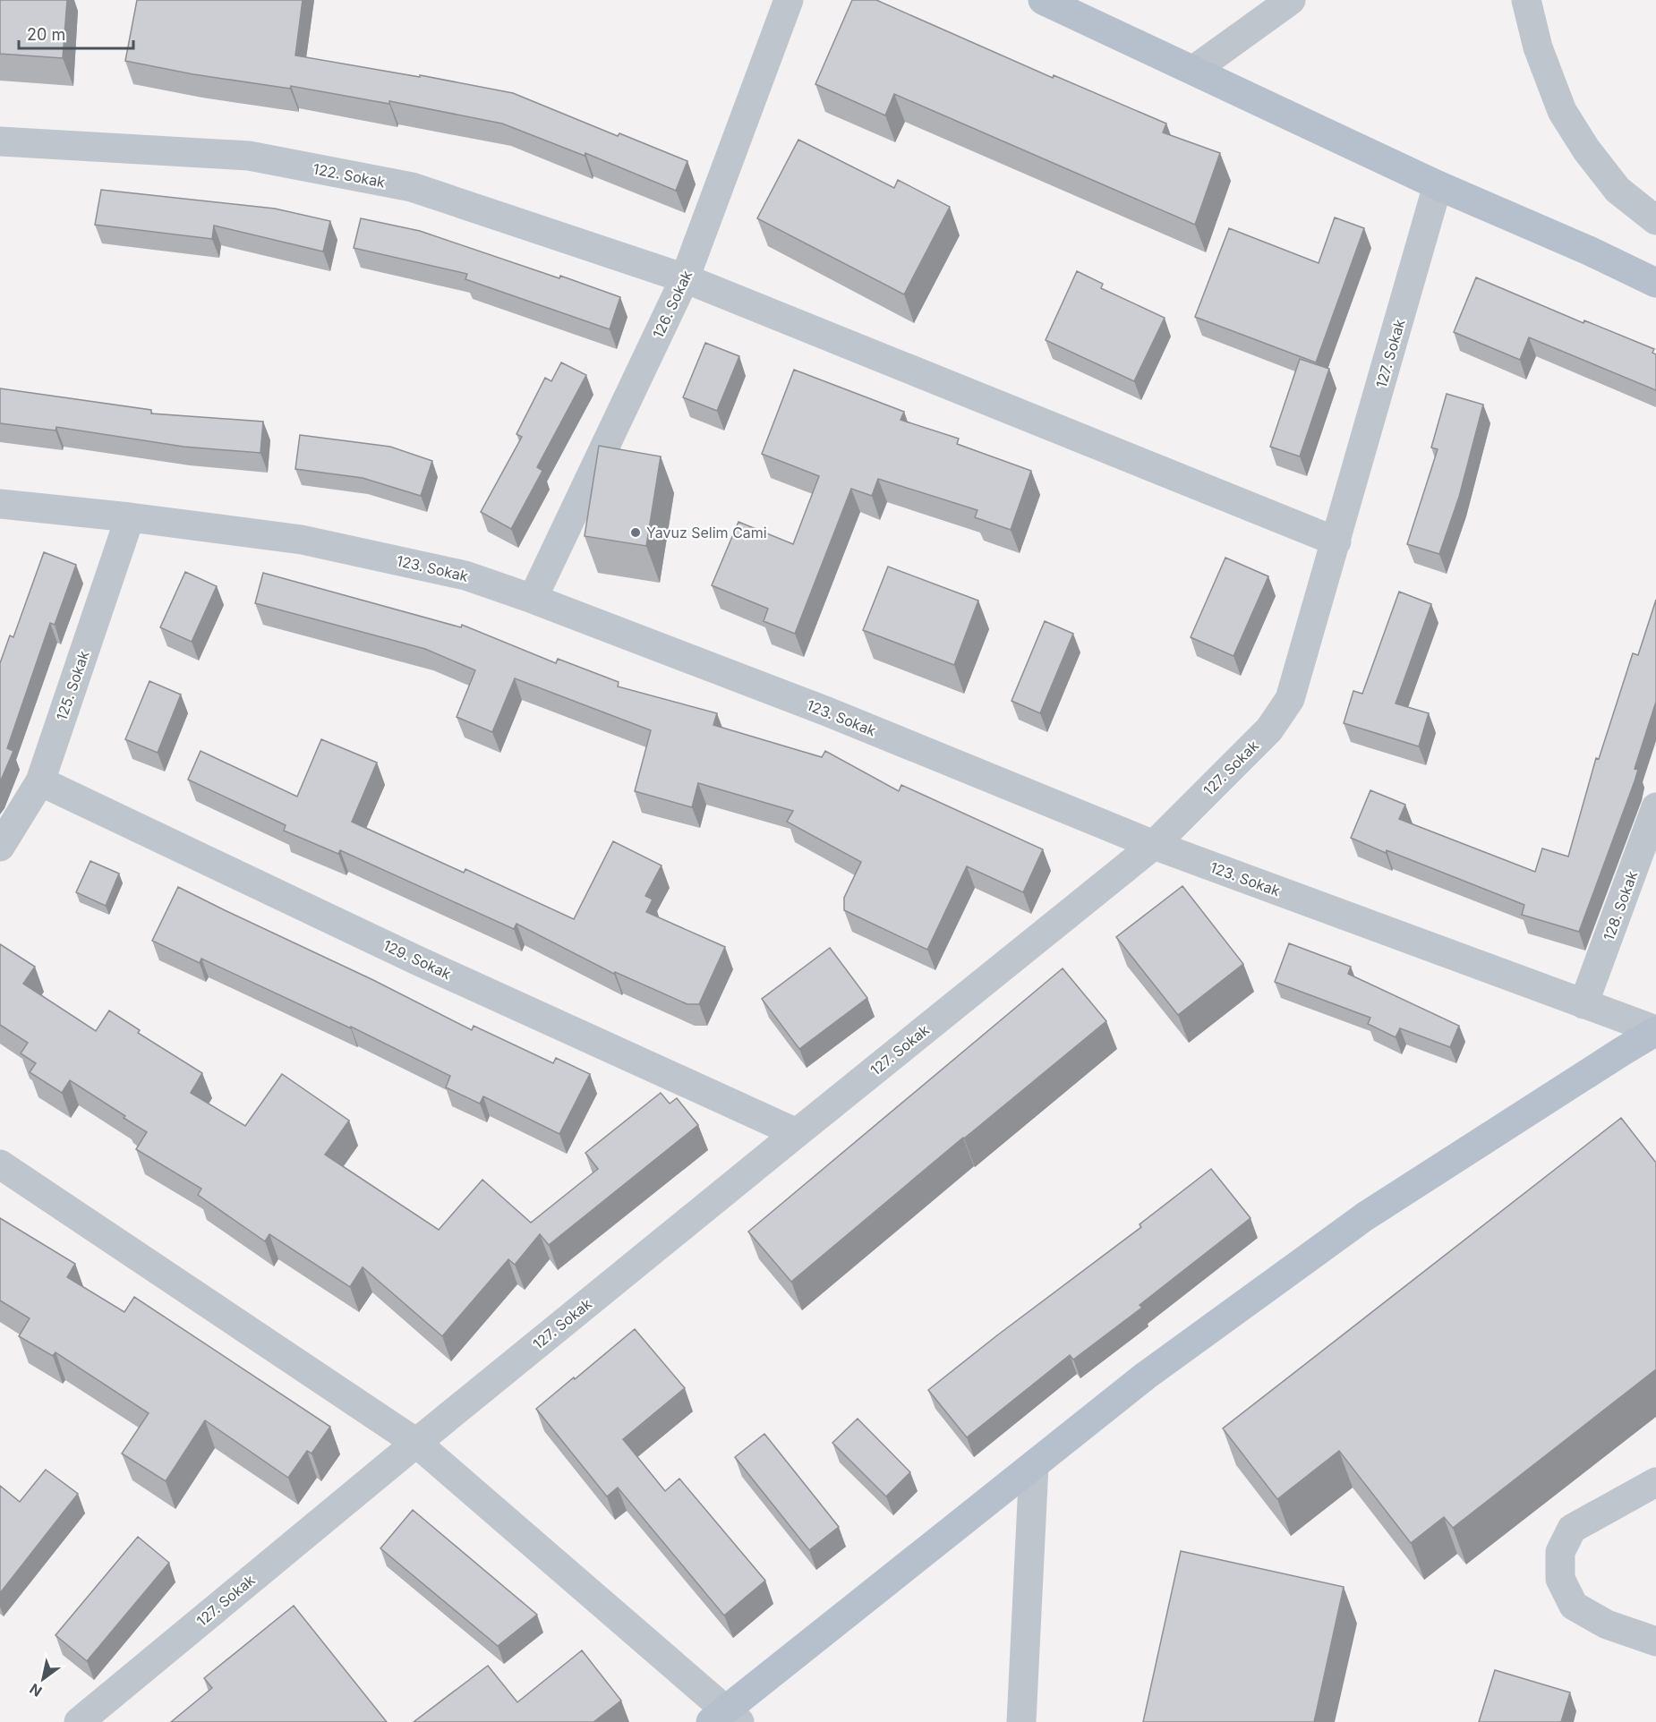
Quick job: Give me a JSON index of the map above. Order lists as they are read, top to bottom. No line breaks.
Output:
{"streets":{"street":["122. Sokak","126. Sokak","127. Sokak","123. Sokak","125. Sokak","128. Sokak","129. Sokak"]},"crossings":[["122. Sokak","126. Sokak"],["122. Sokak","127. Sokak"],["126. Sokak","123. Sokak"],["127. Sokak","123. Sokak"],["127. Sokak","129. Sokak"],["123. Sokak","125. Sokak"],["123. Sokak","128. Sokak"],["125. Sokak","129. Sokak"]],"places":["Yavuz Selim Cami"],"scale_bar":"20 m","north":"bottom left"}
